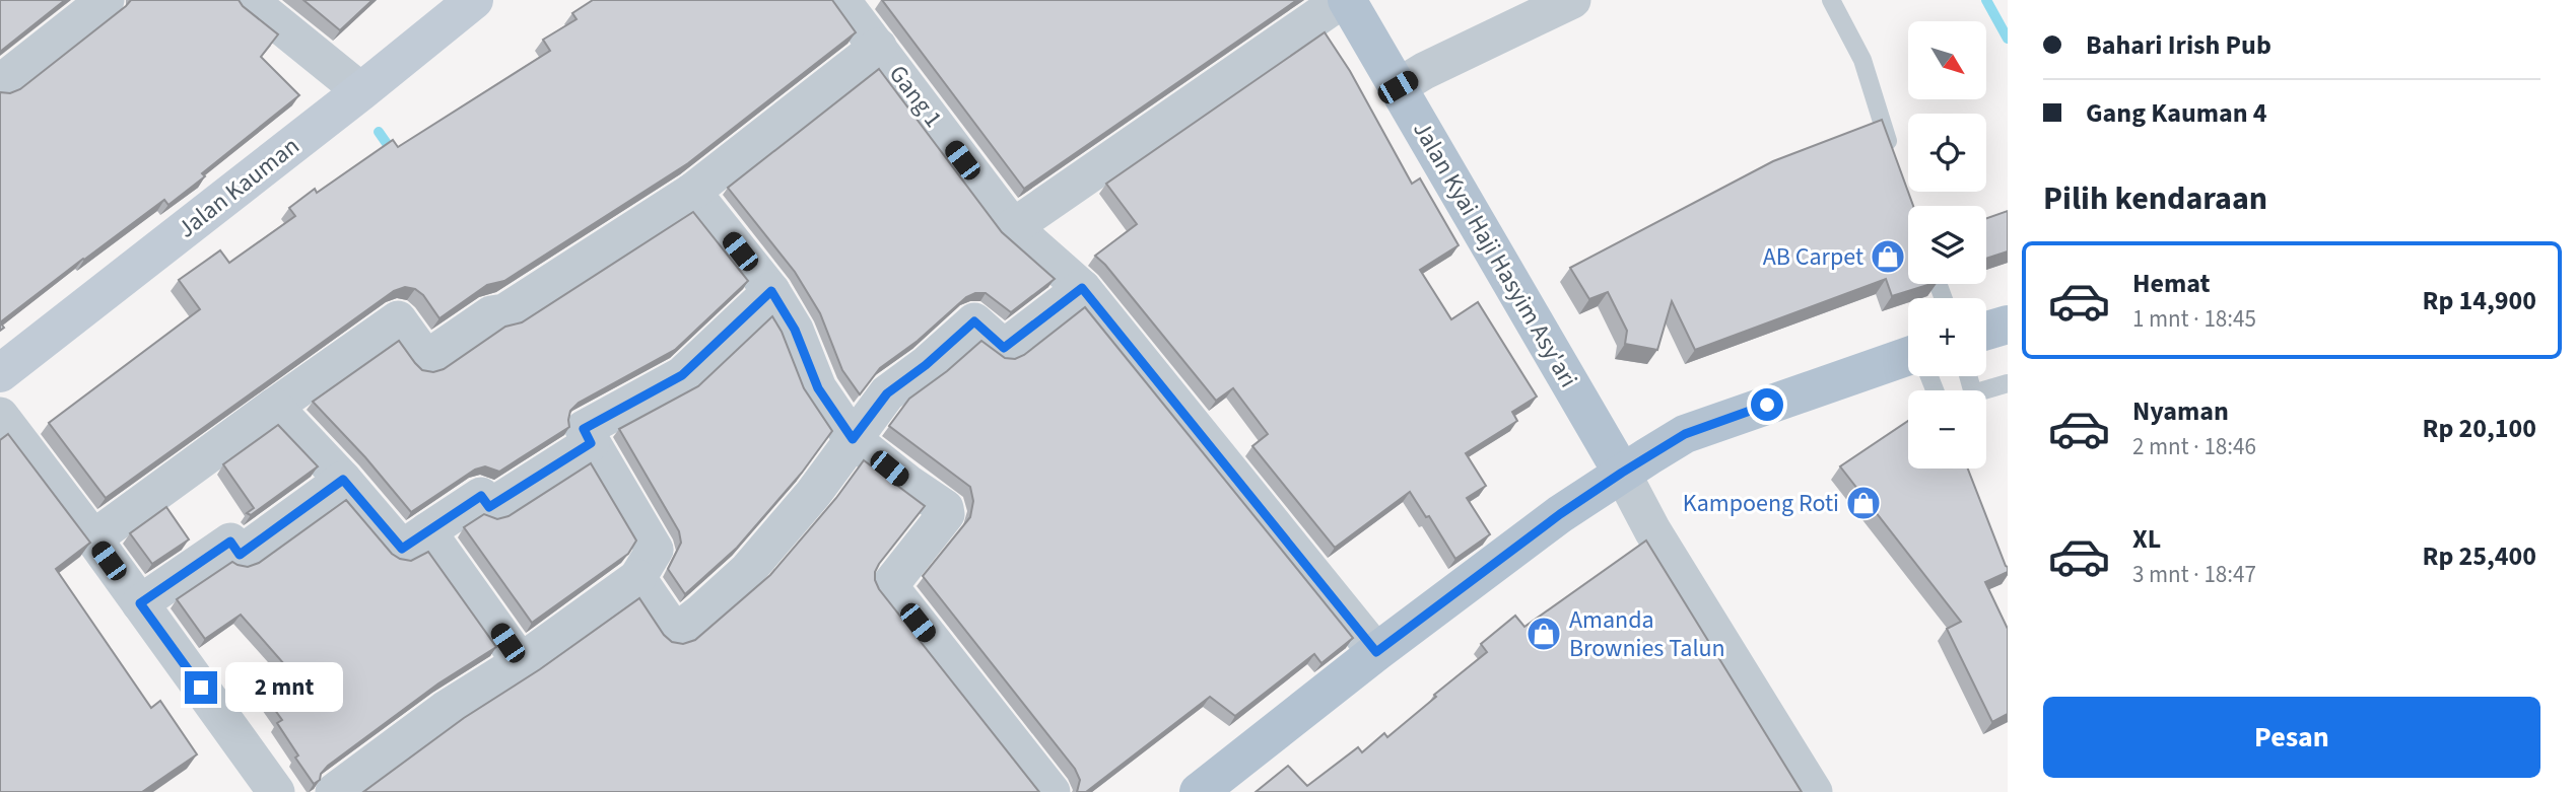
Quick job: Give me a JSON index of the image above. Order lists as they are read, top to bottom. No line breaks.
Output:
{"streets":{"main road":["Jalan Kauman","Jalan Kyai Haji Hasyim Asy'ari"],"street":["Gang 1"]},"places":{"shop":["AB Carpet","Kampoeng Roti","Amanda Brownies Talun"]},"north":"bottom right","page":{"banner":["Bahari Irish Pub","Gang Kauman 4"],"map_buttons":["+","−"],"heading":"Pilih kendaraan","list":[{"name":"Hemat","note":"1 mnt · 18:45","value":"Rp 14,900"},{"name":"Nyaman","note":"2 mnt · 18:46","value":"Rp 20,100"},{"name":"XL","note":"3 mnt · 18:47","value":"Rp 25,400"}],"bubble":"2 mnt","buttons":"Pesan"}}
